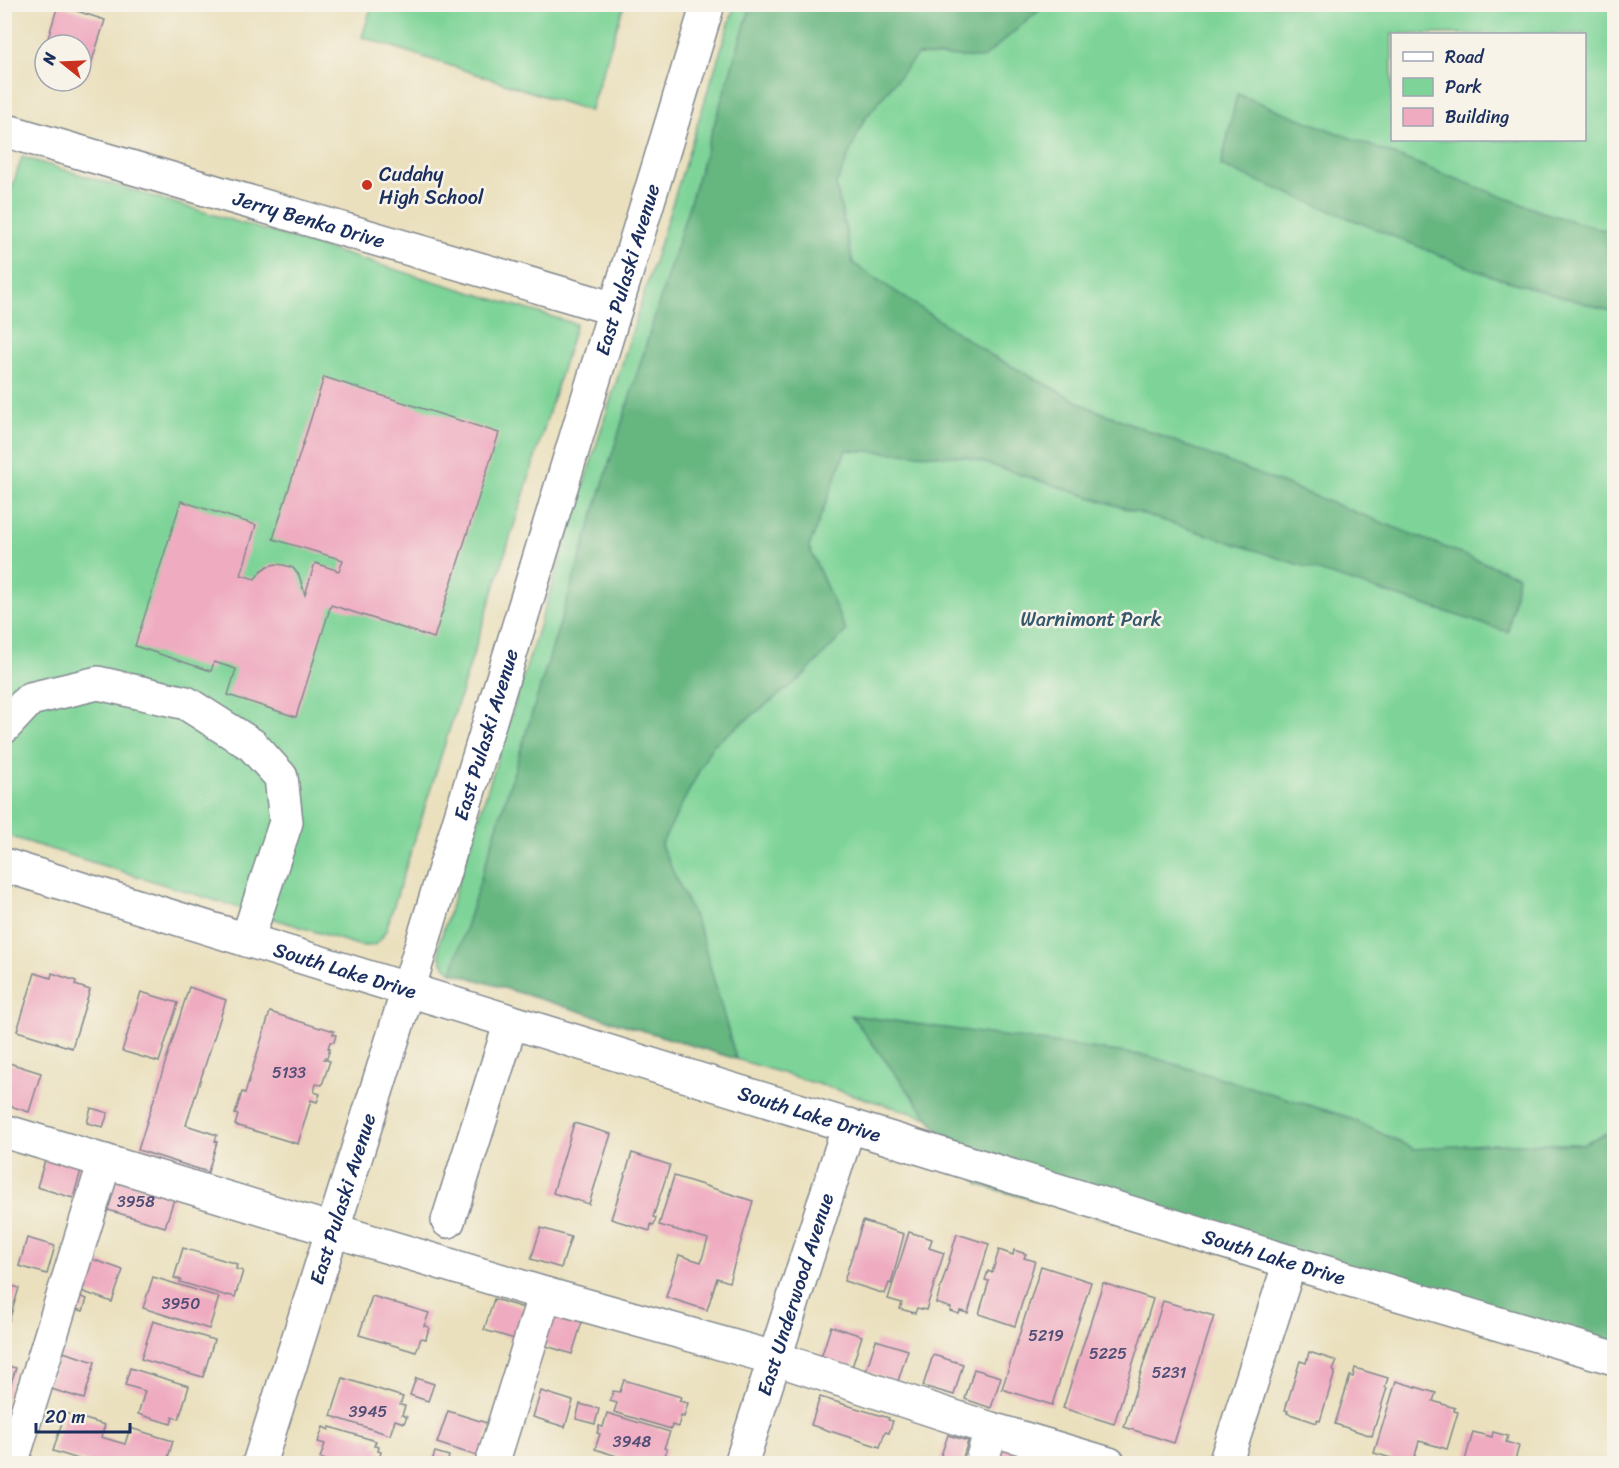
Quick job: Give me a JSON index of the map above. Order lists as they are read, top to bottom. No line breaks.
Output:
{"streets":{"street":["Jerry Benka Drive","East Pulaski Avenue","South Lake Drive","East Underwood Avenue"]},"crossings":[["Jerry Benka Drive","East Pulaski Avenue"],["East Pulaski Avenue","South Lake Drive"],["South Lake Drive","East Underwood Avenue"]],"parks":["Warnimont Park"],"places":["Cudahy High School"],"house_numbers":["5133","3958","3950","5219","5225","5231","3945","3948"],"legend":["Road","Park","Building"],"scale_bar":"20 m","north":"left"}
